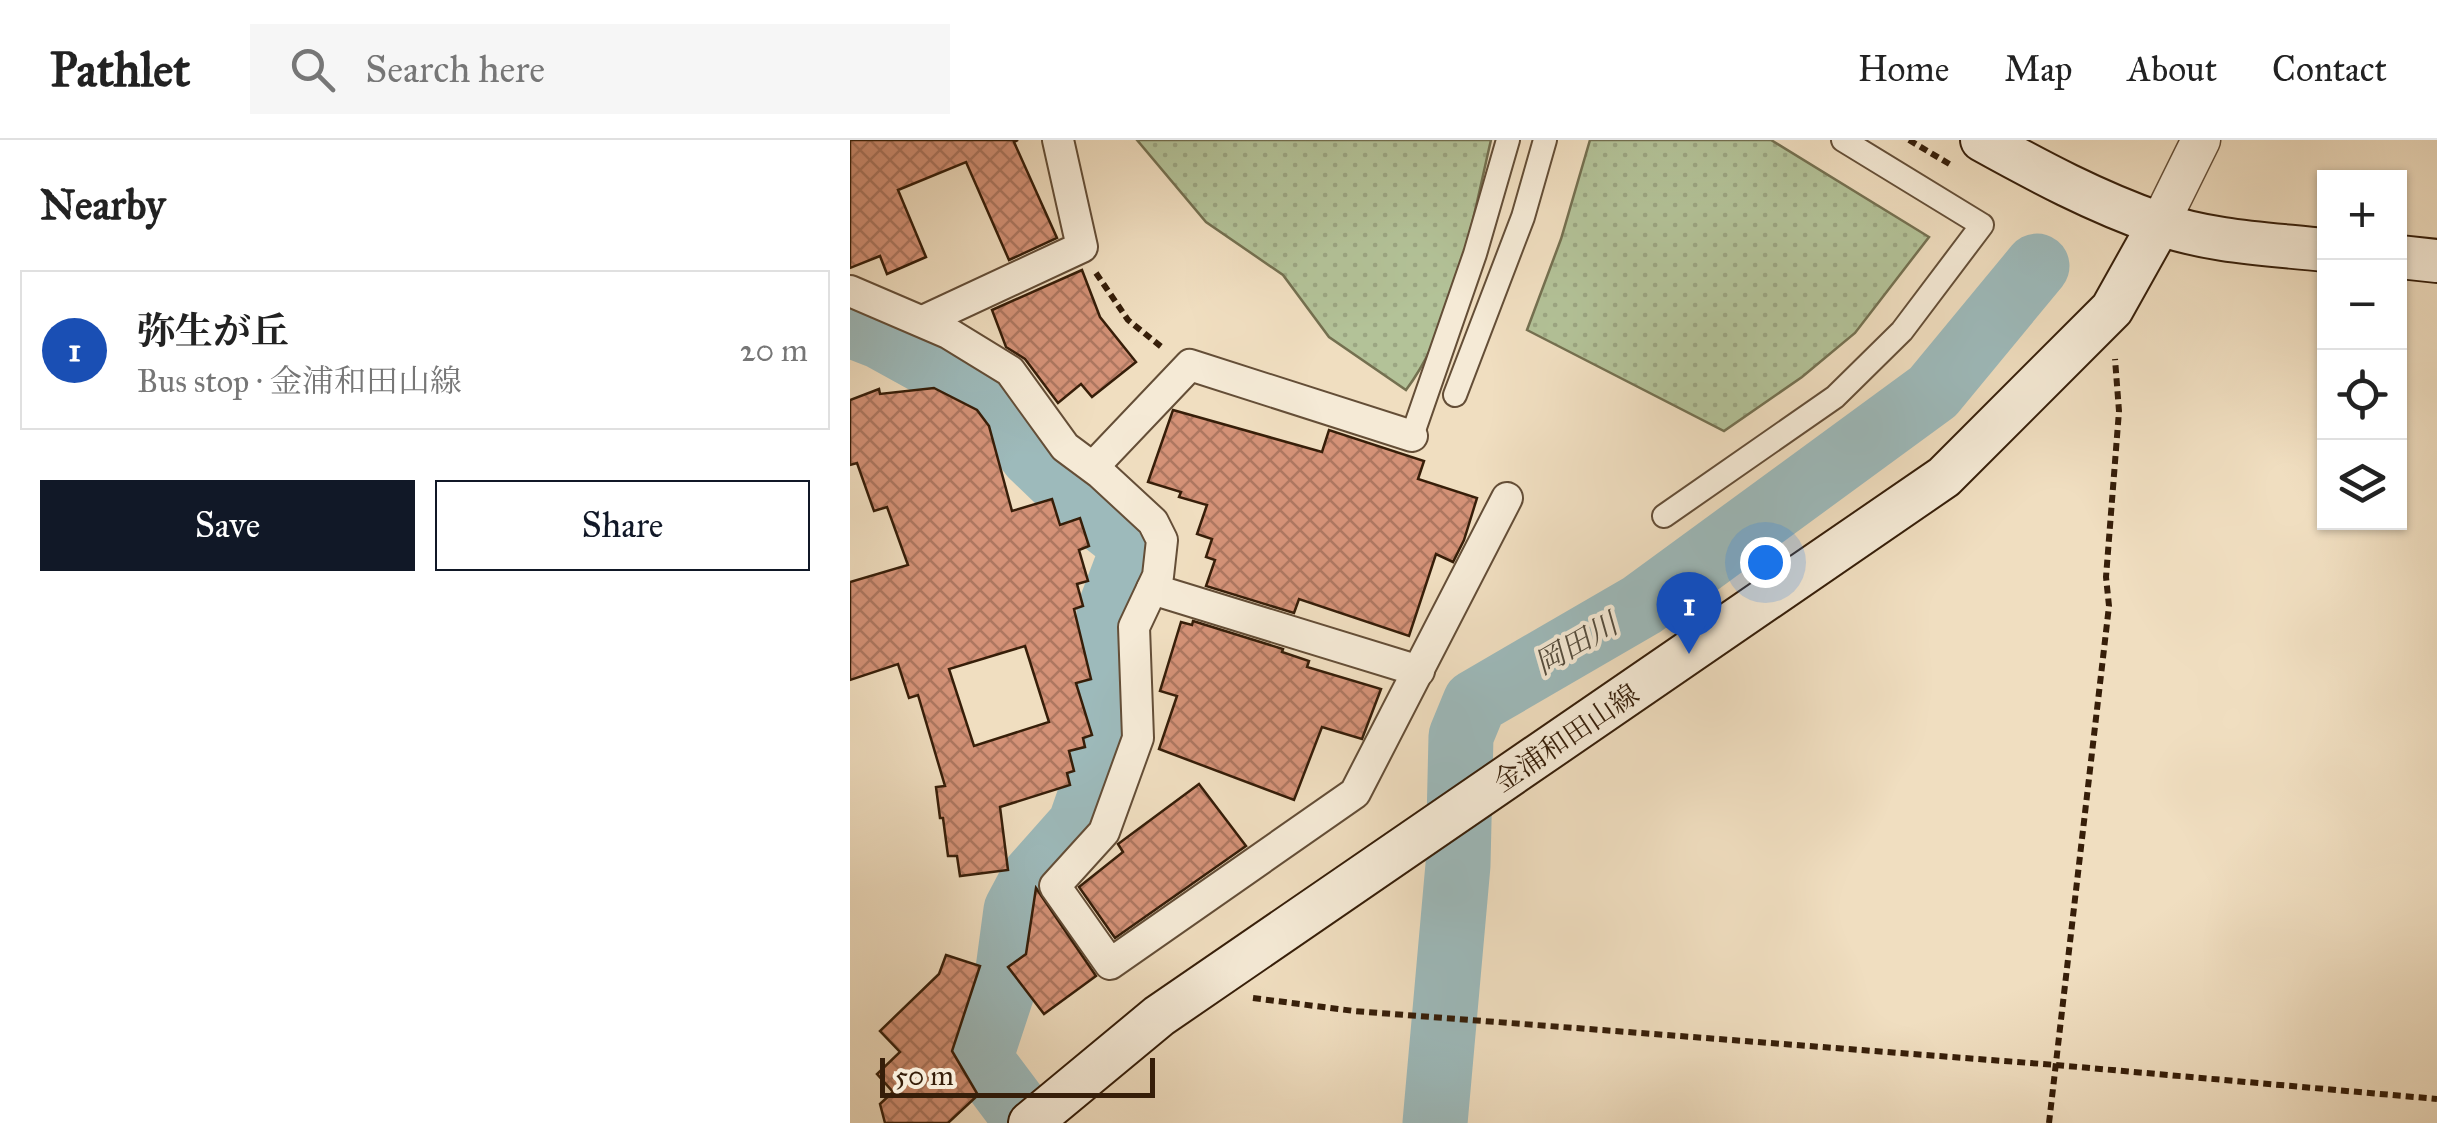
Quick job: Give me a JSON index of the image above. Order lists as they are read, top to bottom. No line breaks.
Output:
{"streets":{"main road":["金浦和田山線"]},"water":["岡田川"],"scale_bar":"50 m","page":{"header":"Pathlet","search":"Search here","nav":["Home","Map","About","Contact"],"heading":"Nearby","map_buttons":["+","−"],"list":[{"mark":"1","name":"弥生が丘","note":"Bus stop · 金浦和田山線","value":"20 m"}],"buttons":["Save","Share"],"pins":"1","scale":"50 m"}}
